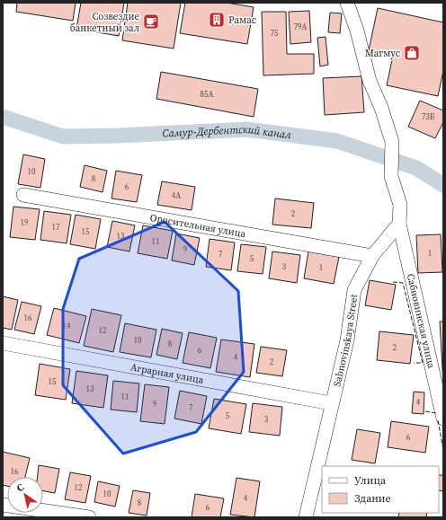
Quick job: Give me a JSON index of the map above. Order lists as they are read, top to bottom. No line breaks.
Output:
{"streets":{"street":["Оросительная улица","Сабновинская улица","Sabnovinskaya Street","Аграрная улица"]},"crossings":[["Оросительная улица","Sabnovinskaya Street"],["Сабновинская улица","Sabnovinskaya Street"],["Sabnovinskaya Street","Аграрная улица"]],"water":["Самур-Дербентский канал"],"places":{"building":["Рамас"],"cafe":["Созвездие банкетный зал"],"shop":["Магмус"]},"house_numbers":["79А","75","85А","73Б","10","8","6","4А","2","19","17","15","13","11","9","1","7","5","3","1","16","14","12","10","8","2","6","4","2","15","13","11","4","9","7","5","3","6","16","12","10","4","8","6"],"legend":["Улица","Здание"],"north":"top left"}
